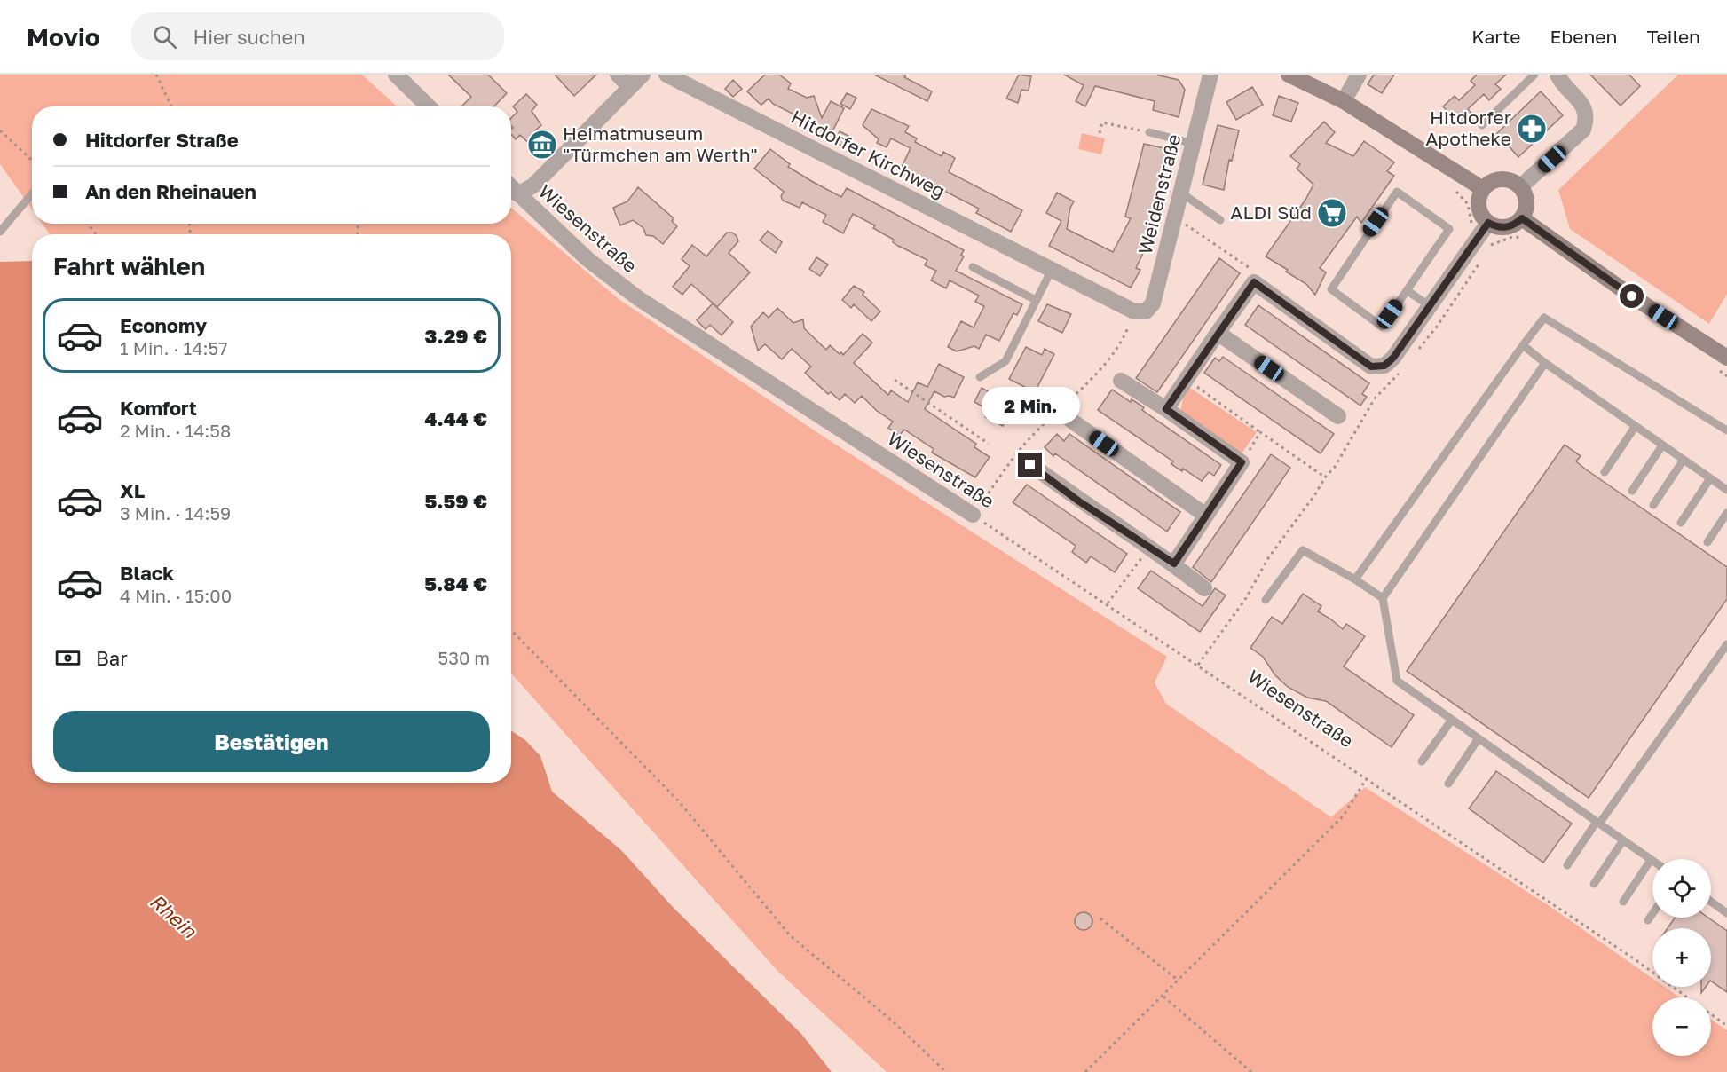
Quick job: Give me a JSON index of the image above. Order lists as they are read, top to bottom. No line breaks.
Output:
{"streets":{"street":["Hitdorfer Kirchweg","Weidenstraße","Wiesenstraße"]},"crossings":[["Hitdorfer Kirchweg","Weidenstraße"]],"water":["Rhein"],"places":{"pharmacy":["Hitdorfer Apotheke"],"museum":["Heimatmuseum \"Türmchen am Werth\""],"supermarket":["ALDI Süd"]},"page":{"header":"Movio","search":"Hier suchen","nav":["Karte","Ebenen","Teilen"],"banner":["Hitdorfer Straße","An den Rheinauen"],"heading":"Fahrt wählen","list":[{"name":"Economy","note":"1 Min. · 14:57","value":"3.29 €"},{"name":"Komfort","note":"2 Min. · 14:58","value":"4.44 €"},{"name":"XL","note":"3 Min. · 14:59","value":"5.59 €"},{"name":"Black","note":"4 Min. · 15:00","value":"5.84 €"}],"bubble":"2 Min.","pay":["Bar","530 m"],"buttons":"Bestätigen","map_buttons":["+","−"]}}
